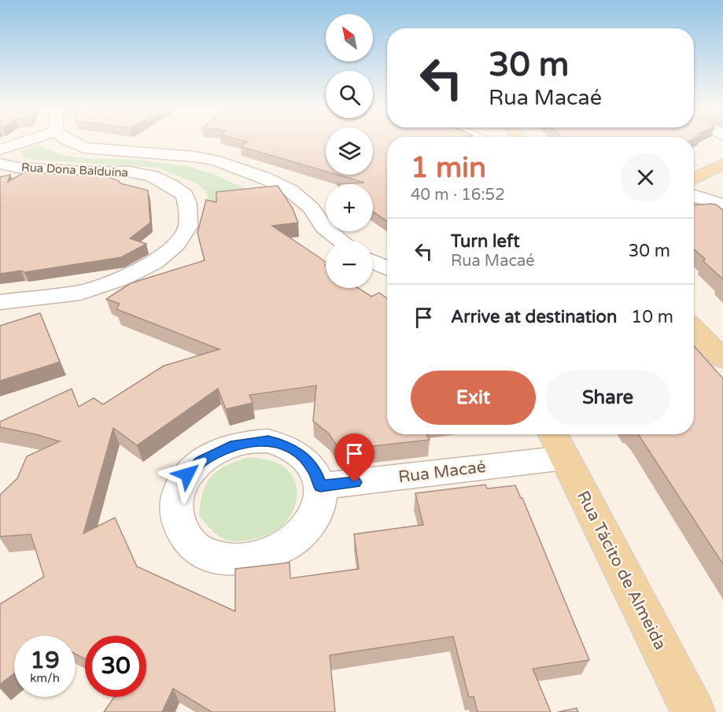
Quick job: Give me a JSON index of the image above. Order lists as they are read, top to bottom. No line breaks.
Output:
{"streets":{"main road":["Rua Tácito de Almeida"],"street":["Rua Dona Balduína","Rua Macaé"]},"crossings":[["Rua Macaé","Rua Tácito de Almeida"]],"north":"top left","page":{"map_buttons":["+","−"],"turn":["30 m","Rua Macaé"],"heading":["1 min","40 m · 16:52"],"list":[{"name":"Turn left","note":"Rua Macaé","value":"30 m"},{"name":"Arrive at destination","value":"10 m"}],"buttons":["Exit","Share"],"speed":"19 km/h","limit":"30"}}
